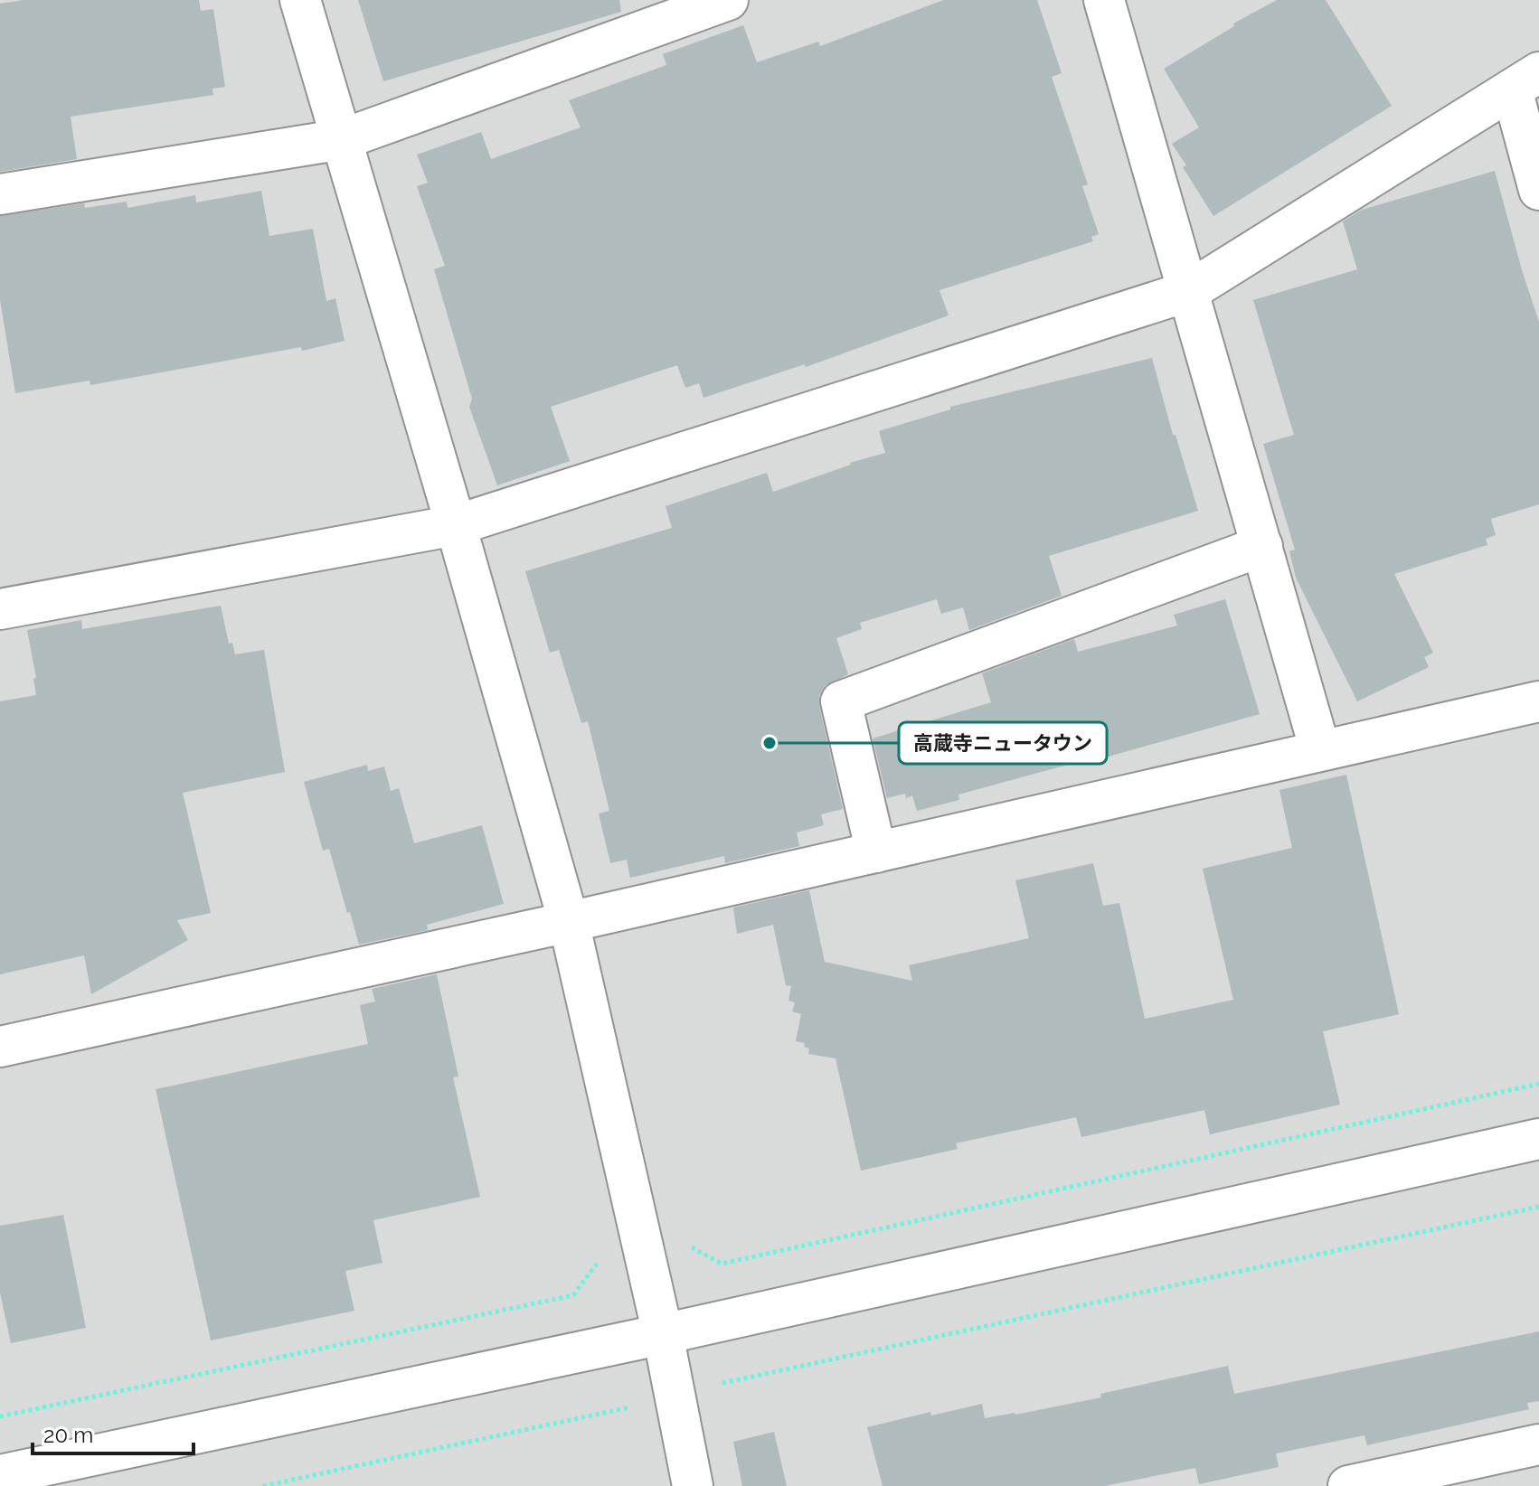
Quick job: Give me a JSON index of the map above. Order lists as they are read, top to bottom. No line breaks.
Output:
{"places":["高蔵寺ニュータウン"],"scale_bar":"20 m"}
